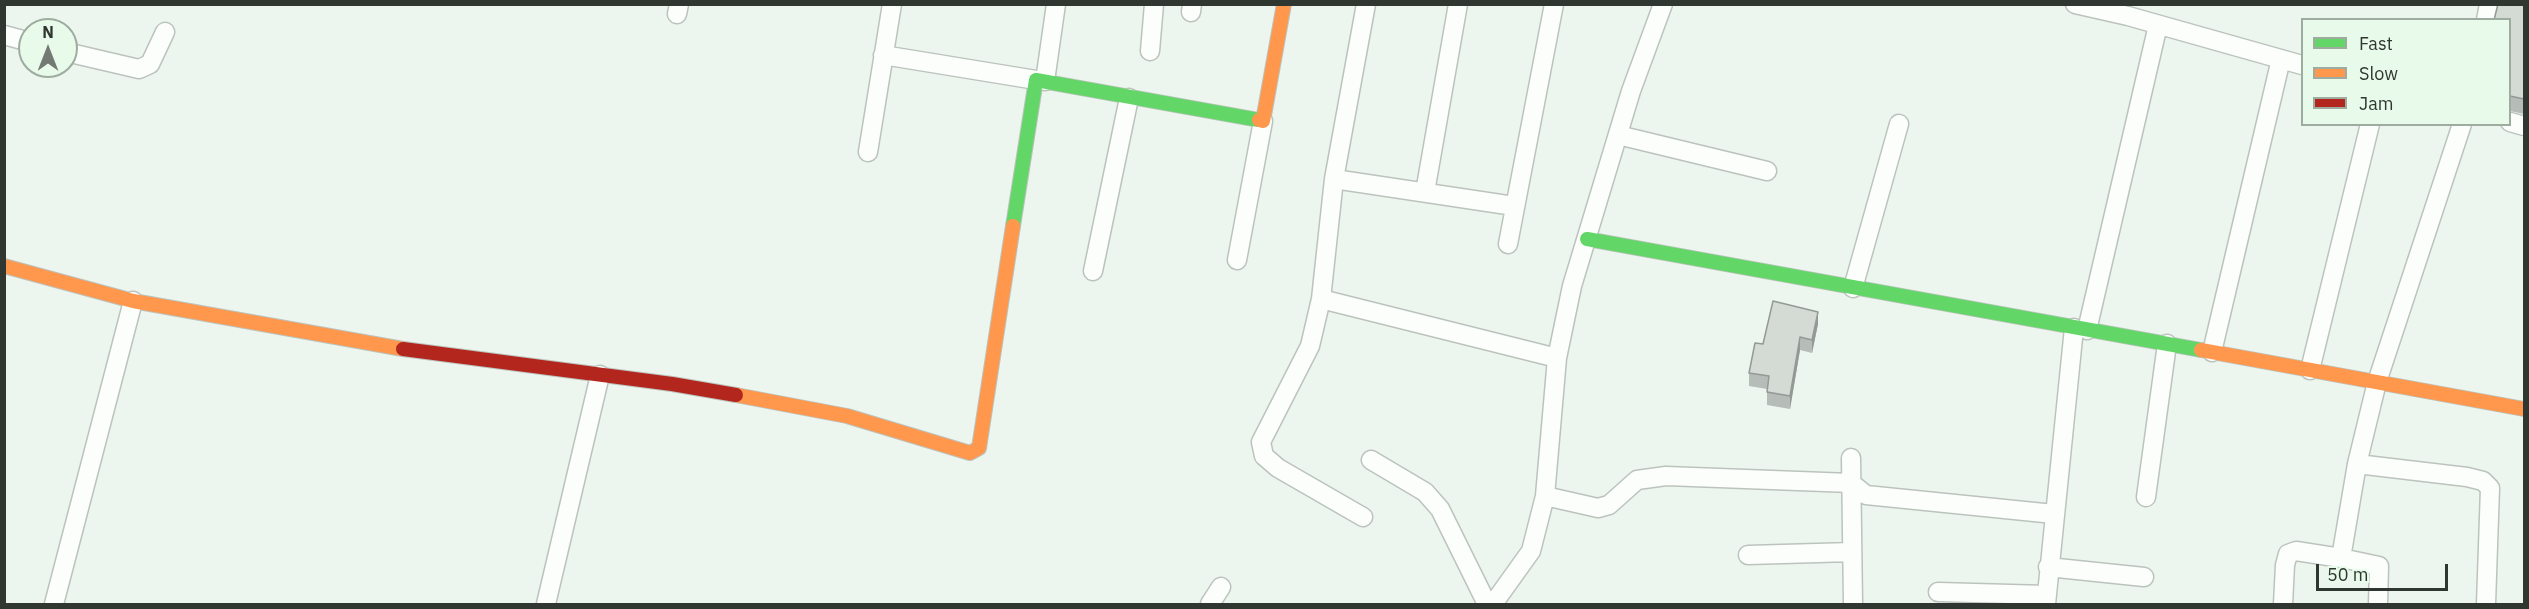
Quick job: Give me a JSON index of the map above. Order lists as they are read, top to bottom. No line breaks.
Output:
{"legend":["Fast","Slow","Jam"],"scale_bar":"50 m","north":"top"}
